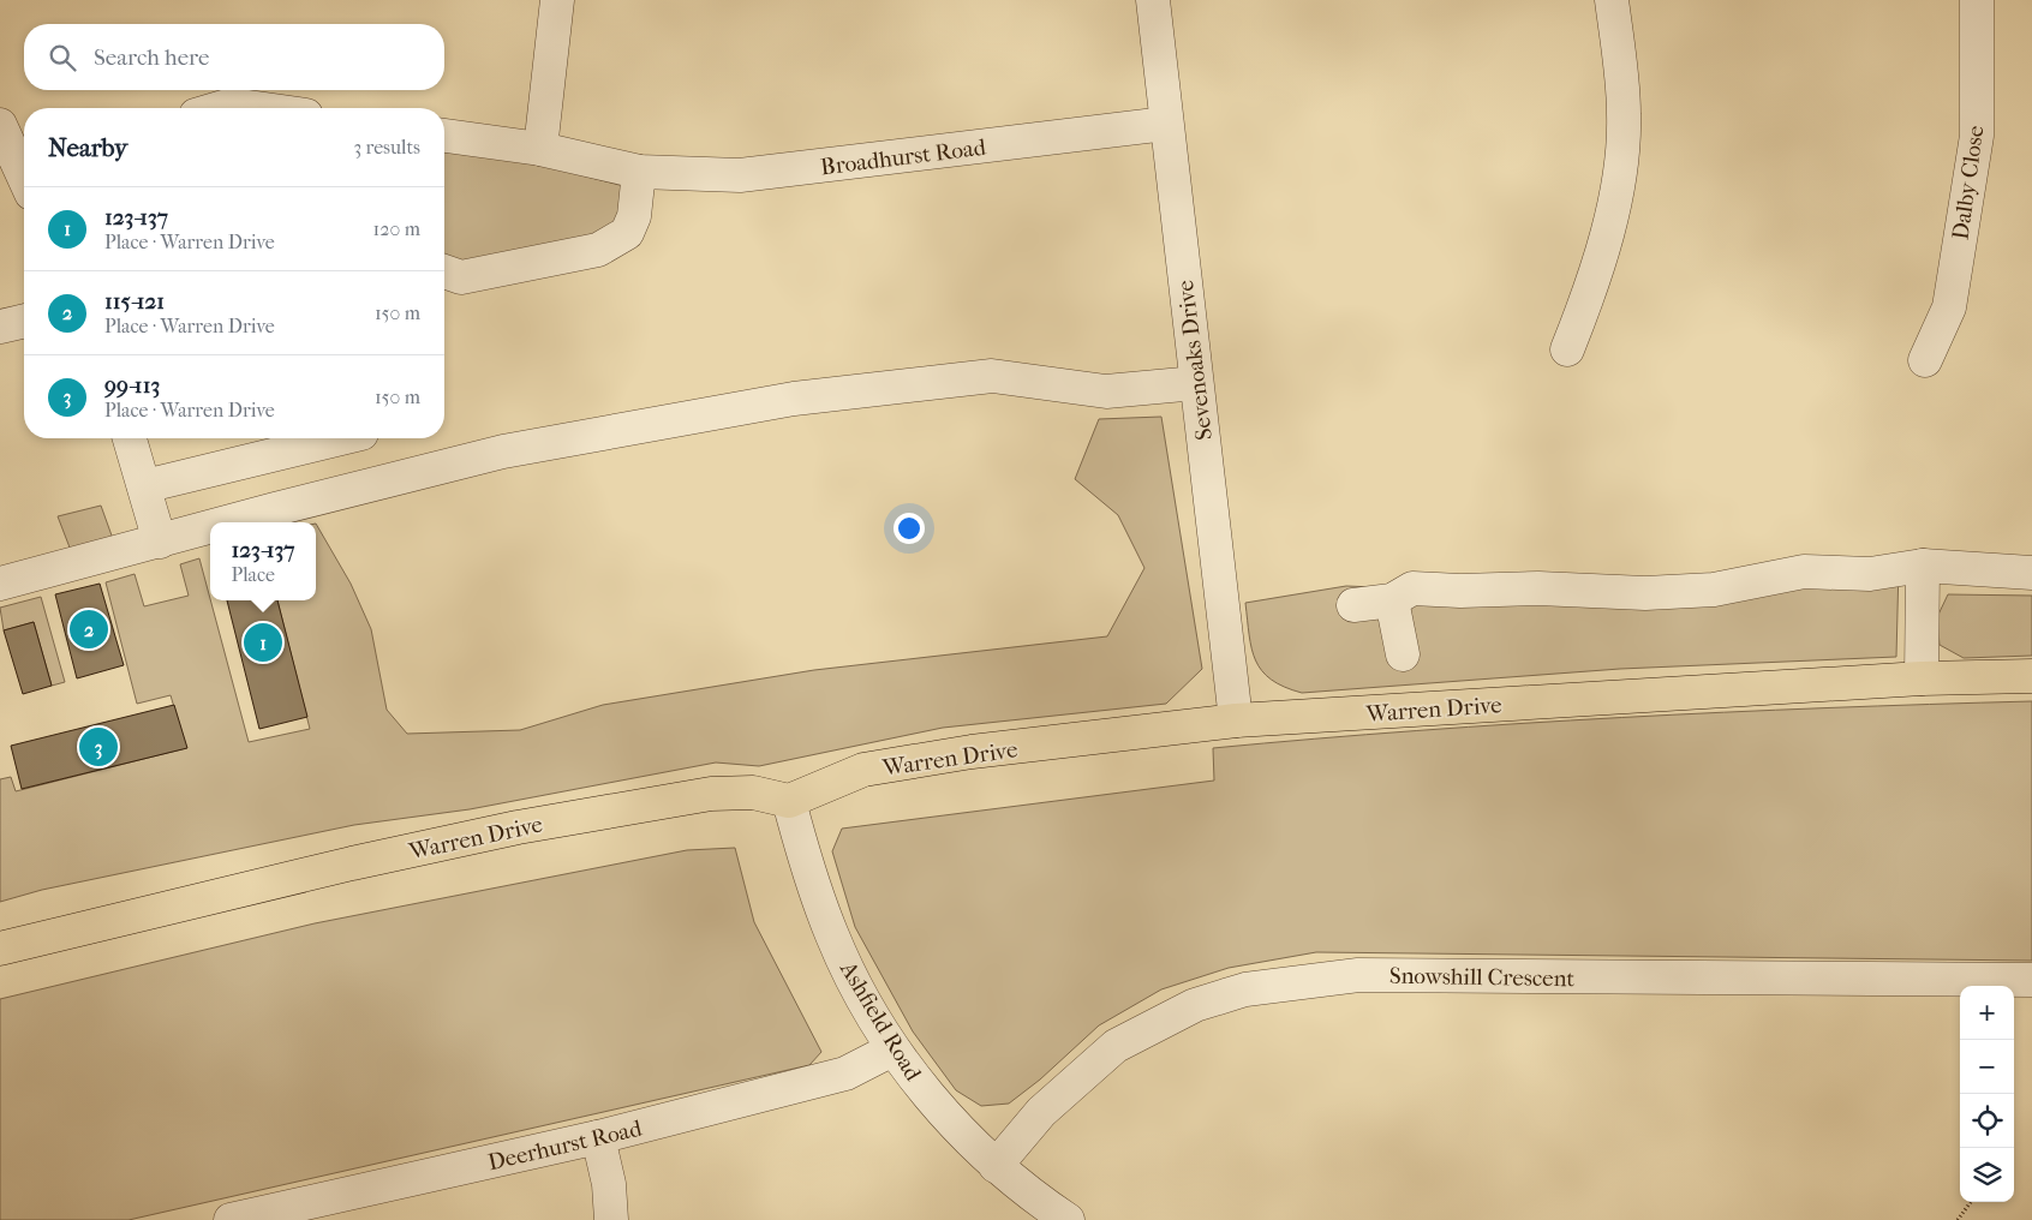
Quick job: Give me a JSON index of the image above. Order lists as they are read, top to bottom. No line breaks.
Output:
{"streets":{"main road":["Warren Drive"],"street":["Broadhurst Road","Dalby Close","Sevenoaks Drive","Snowshill Crescent","Ashfield Road","Deerhurst Road"]},"crossings":[["Broadhurst Road","Sevenoaks Drive"],["Sevenoaks Drive","Warren Drive"],["Warren Drive","Ashfield Road"],["Snowshill Crescent","Ashfield Road"],["Ashfield Road","Deerhurst Road"]],"page":{"search":"Search here","heading":["Nearby","3 results"],"list":[{"mark":"1","name":"123-137","note":"Place · Warren Drive","value":"120 m"},{"mark":"2","name":"115-121","note":"Place · Warren Drive","value":"150 m"},{"mark":"3","name":"99-113","note":"Place · Warren Drive","value":"150 m"}],"popup":["123-137","Place"],"pins":["2","1","3"],"map_buttons":["+","−"]}}
